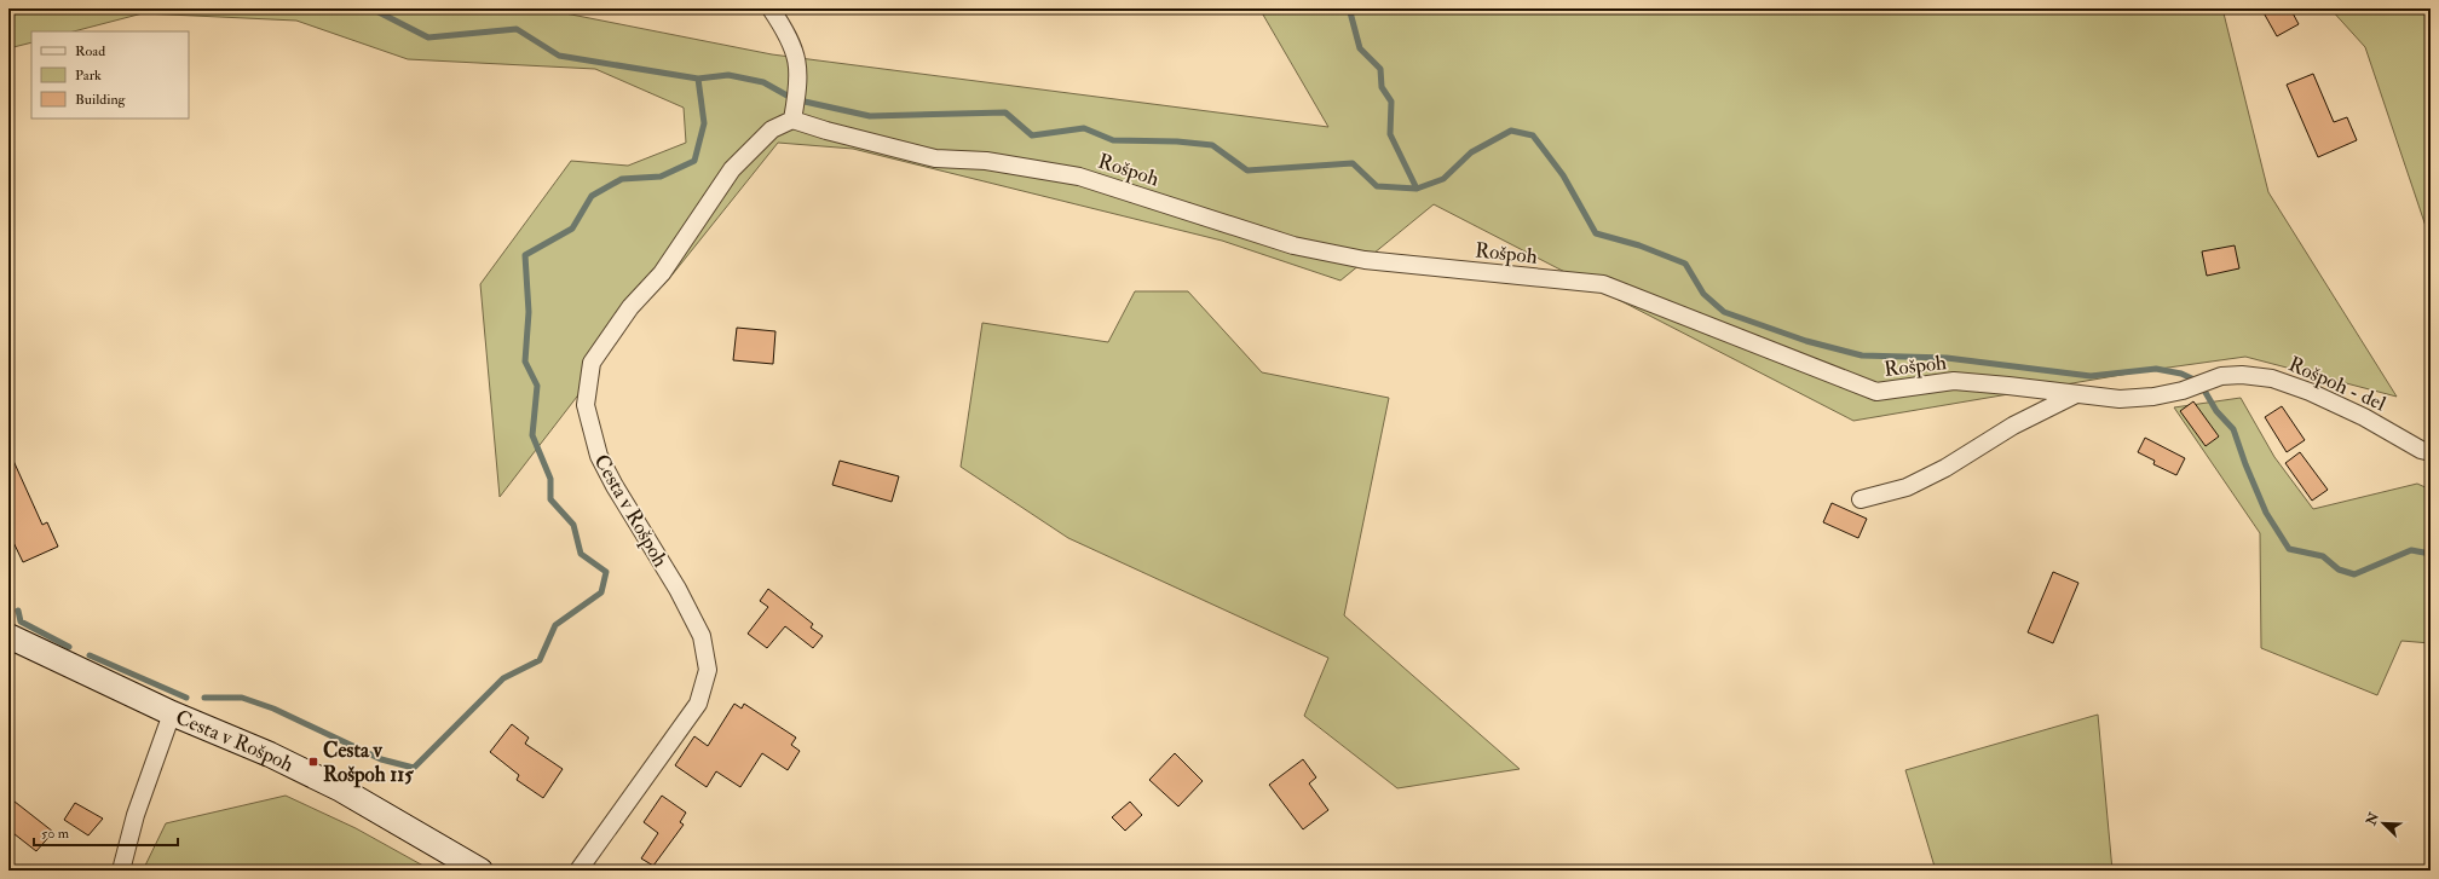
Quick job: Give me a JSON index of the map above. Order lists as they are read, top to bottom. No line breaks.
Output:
{"streets":{"street":["Rošpoh","Rošpoh - del","Cesta v Rošpoh"]},"crossings":[["Rošpoh","Rošpoh - del"],["Rošpoh","Cesta v Rošpoh"]],"places":{"transit":["Cesta v Rošpoh 115"]},"legend":["Road","Park","Building"],"scale_bar":"50 m","north":"top left"}
